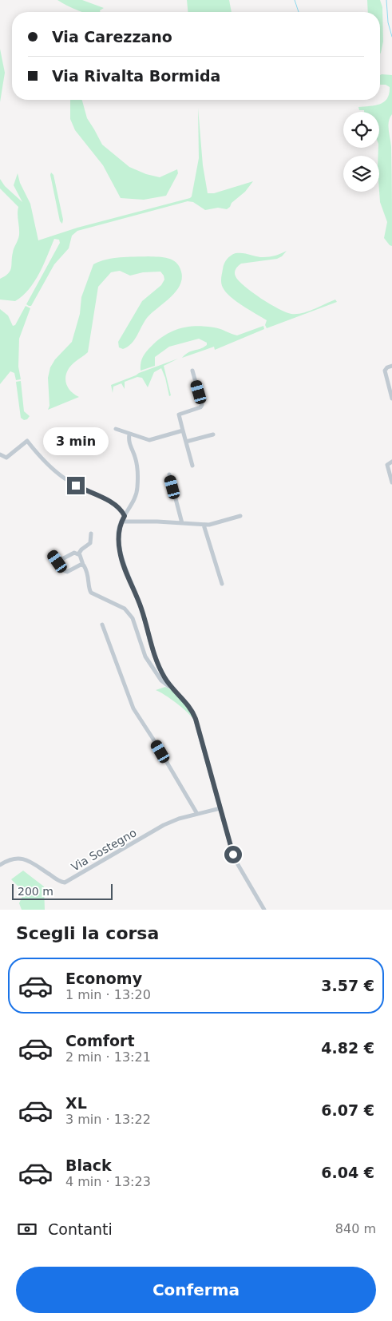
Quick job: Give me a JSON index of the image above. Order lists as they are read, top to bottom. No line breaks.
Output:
{"streets":{"street":["Via Sostegno"]},"scale_bar":"200 m","page":{"banner":["Via Carezzano","Via Rivalta Bormida"],"bubble":"3 min","scale":"200 m","heading":"Scegli la corsa","list":[{"name":"Economy","note":"1 min · 13:20","value":"3.57 €"},{"name":"Comfort","note":"2 min · 13:21","value":"4.82 €"},{"name":"XL","note":"3 min · 13:22","value":"6.07 €"},{"name":"Black","note":"4 min · 13:23","value":"6.04 €"}],"pay":["Contanti","840 m"],"buttons":"Conferma"}}
